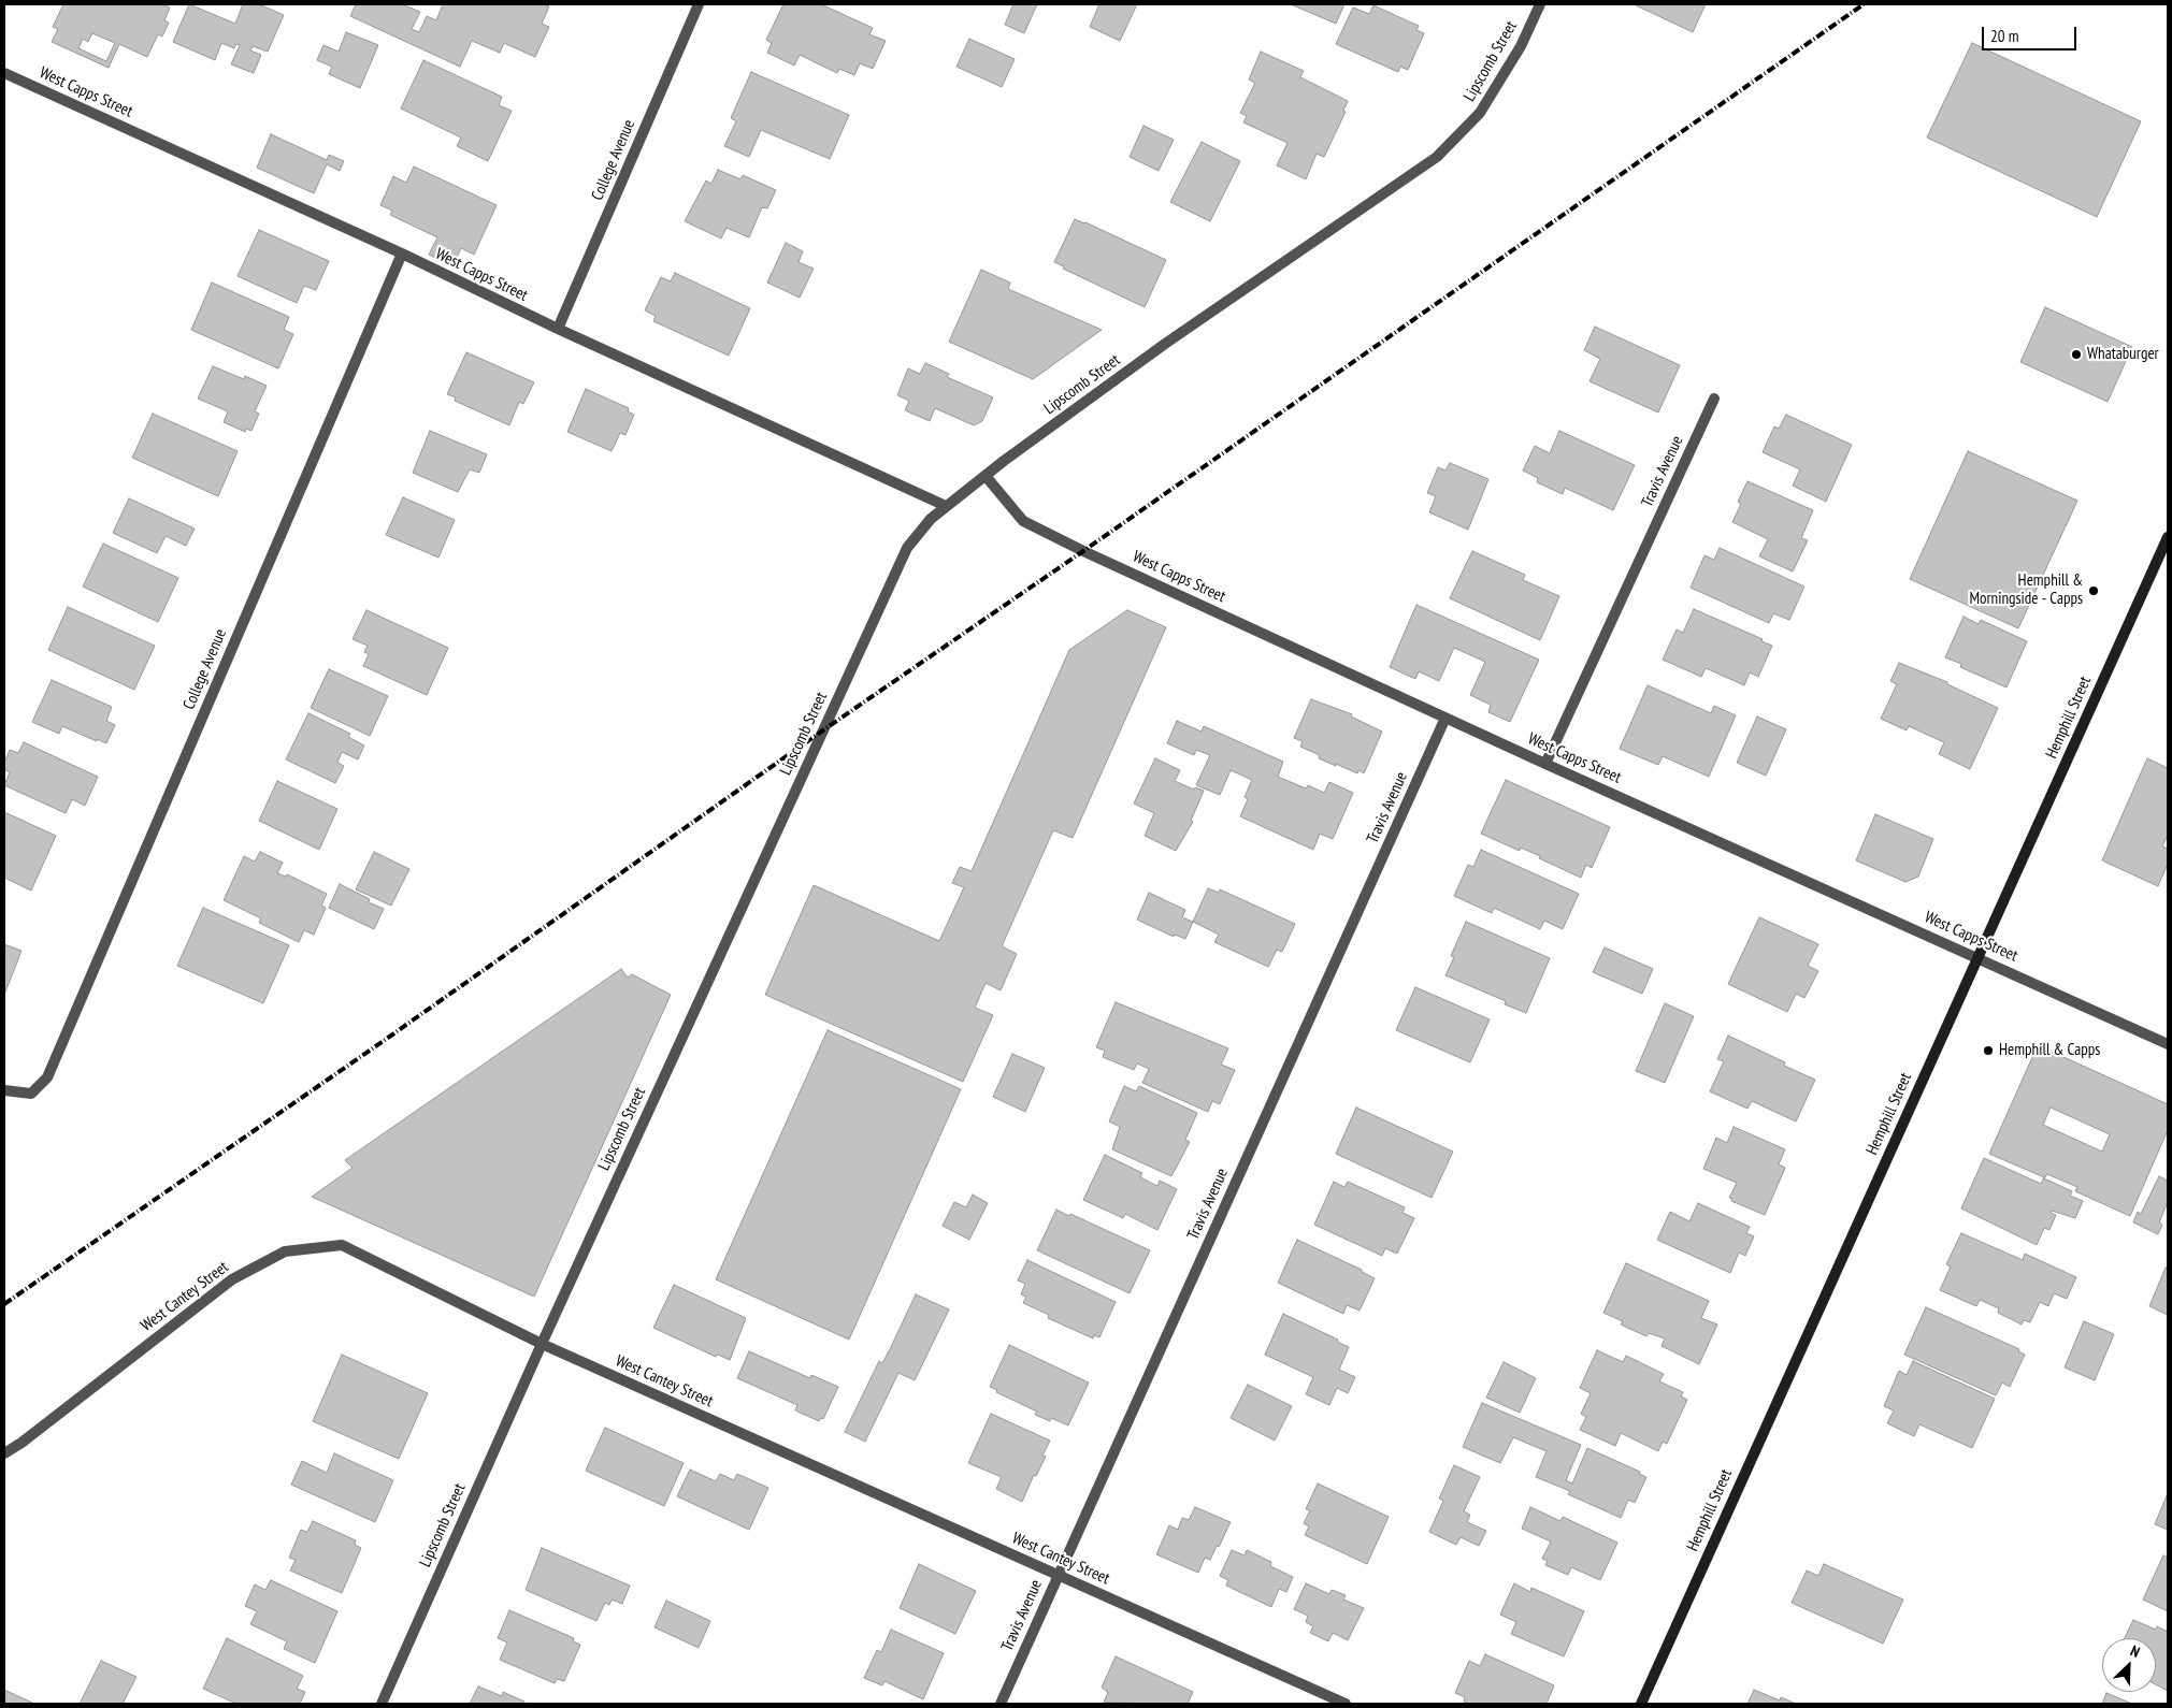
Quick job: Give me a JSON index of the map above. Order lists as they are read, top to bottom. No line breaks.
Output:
{"streets":{"main road":["Hemphill Street"],"street":["Lipscomb Street","West Capps Street","College Avenue","Travis Avenue","West Cantey Street"]},"crossings":[["Lipscomb Street","West Capps Street"],["Lipscomb Street","West Cantey Street"],["West Capps Street","College Avenue"],["West Capps Street","Travis Avenue"],["West Capps Street","Hemphill Street"],["Travis Avenue","West Cantey Street"]],"places":["Whataburger","Hemphill & Morningside - Capps","Hemphill & Capps"],"scale_bar":"20 m","north":"top right"}
